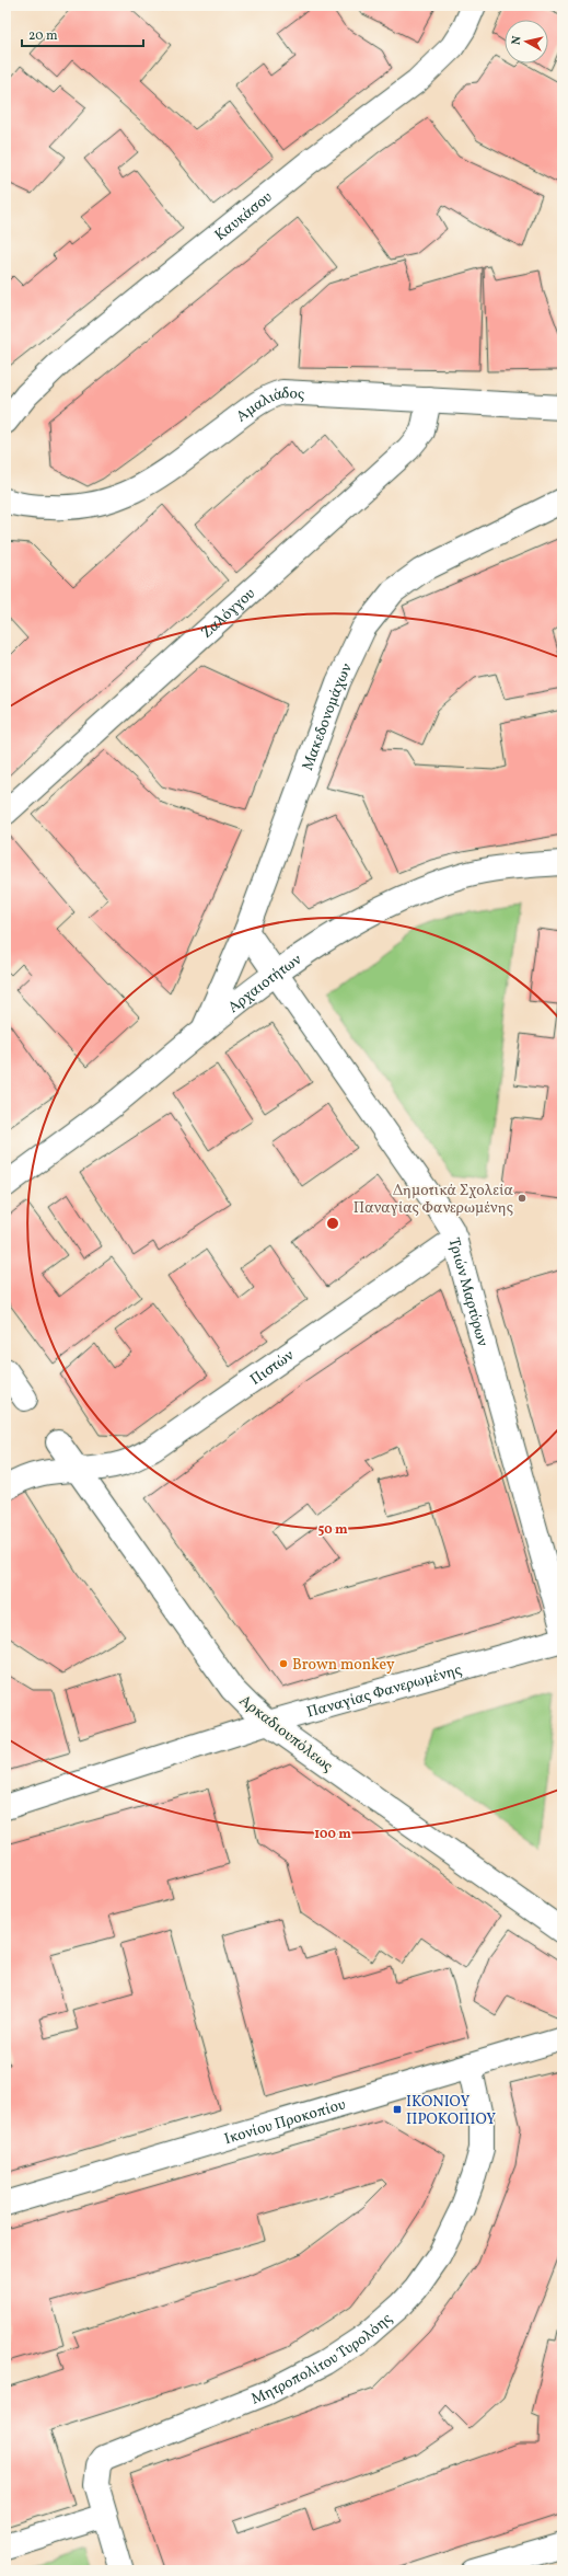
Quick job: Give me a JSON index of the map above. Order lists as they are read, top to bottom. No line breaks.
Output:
{"streets":{"street":["Καυκάσου","Αμαλιάδος","Ζαλόγγου","Μακεδονομάχων","Αρχαιοτήτων","Τριών Μαρτύρων","Πιστών","Παναγίας Φανερωμένης","Αρκαδιουπόλεως","Ικονίου Προκοπίου","Μητροπολίτου Τυρολόης"]},"crossings":[["Αμαλιάδος","Ζαλόγγου"],["Μακεδονομάχων","Αρχαιοτήτων"],["Μακεδονομάχων","Τριών Μαρτύρων"],["Αρχαιοτήτων","Τριών Μαρτύρων"],["Τριών Μαρτύρων","Πιστών"],["Πιστών","Αρκαδιουπόλεως"],["Παναγίας Φανερωμένης","Αρκαδιουπόλεως"],["Ικονίου Προκοπίου","Μητροπολίτου Τυρολόης"]],"places":{"other":["Δημοτικά Σχολεία Παναγίας Φανερωμένης","Brown monkey"],"transit":["ΙΚΟΝΙΟΥ ΠΡΟΚΟΠΙΟΥ"]},"scale_bar":"20 m","north":"left","rings":["50 m","100 m"]}
